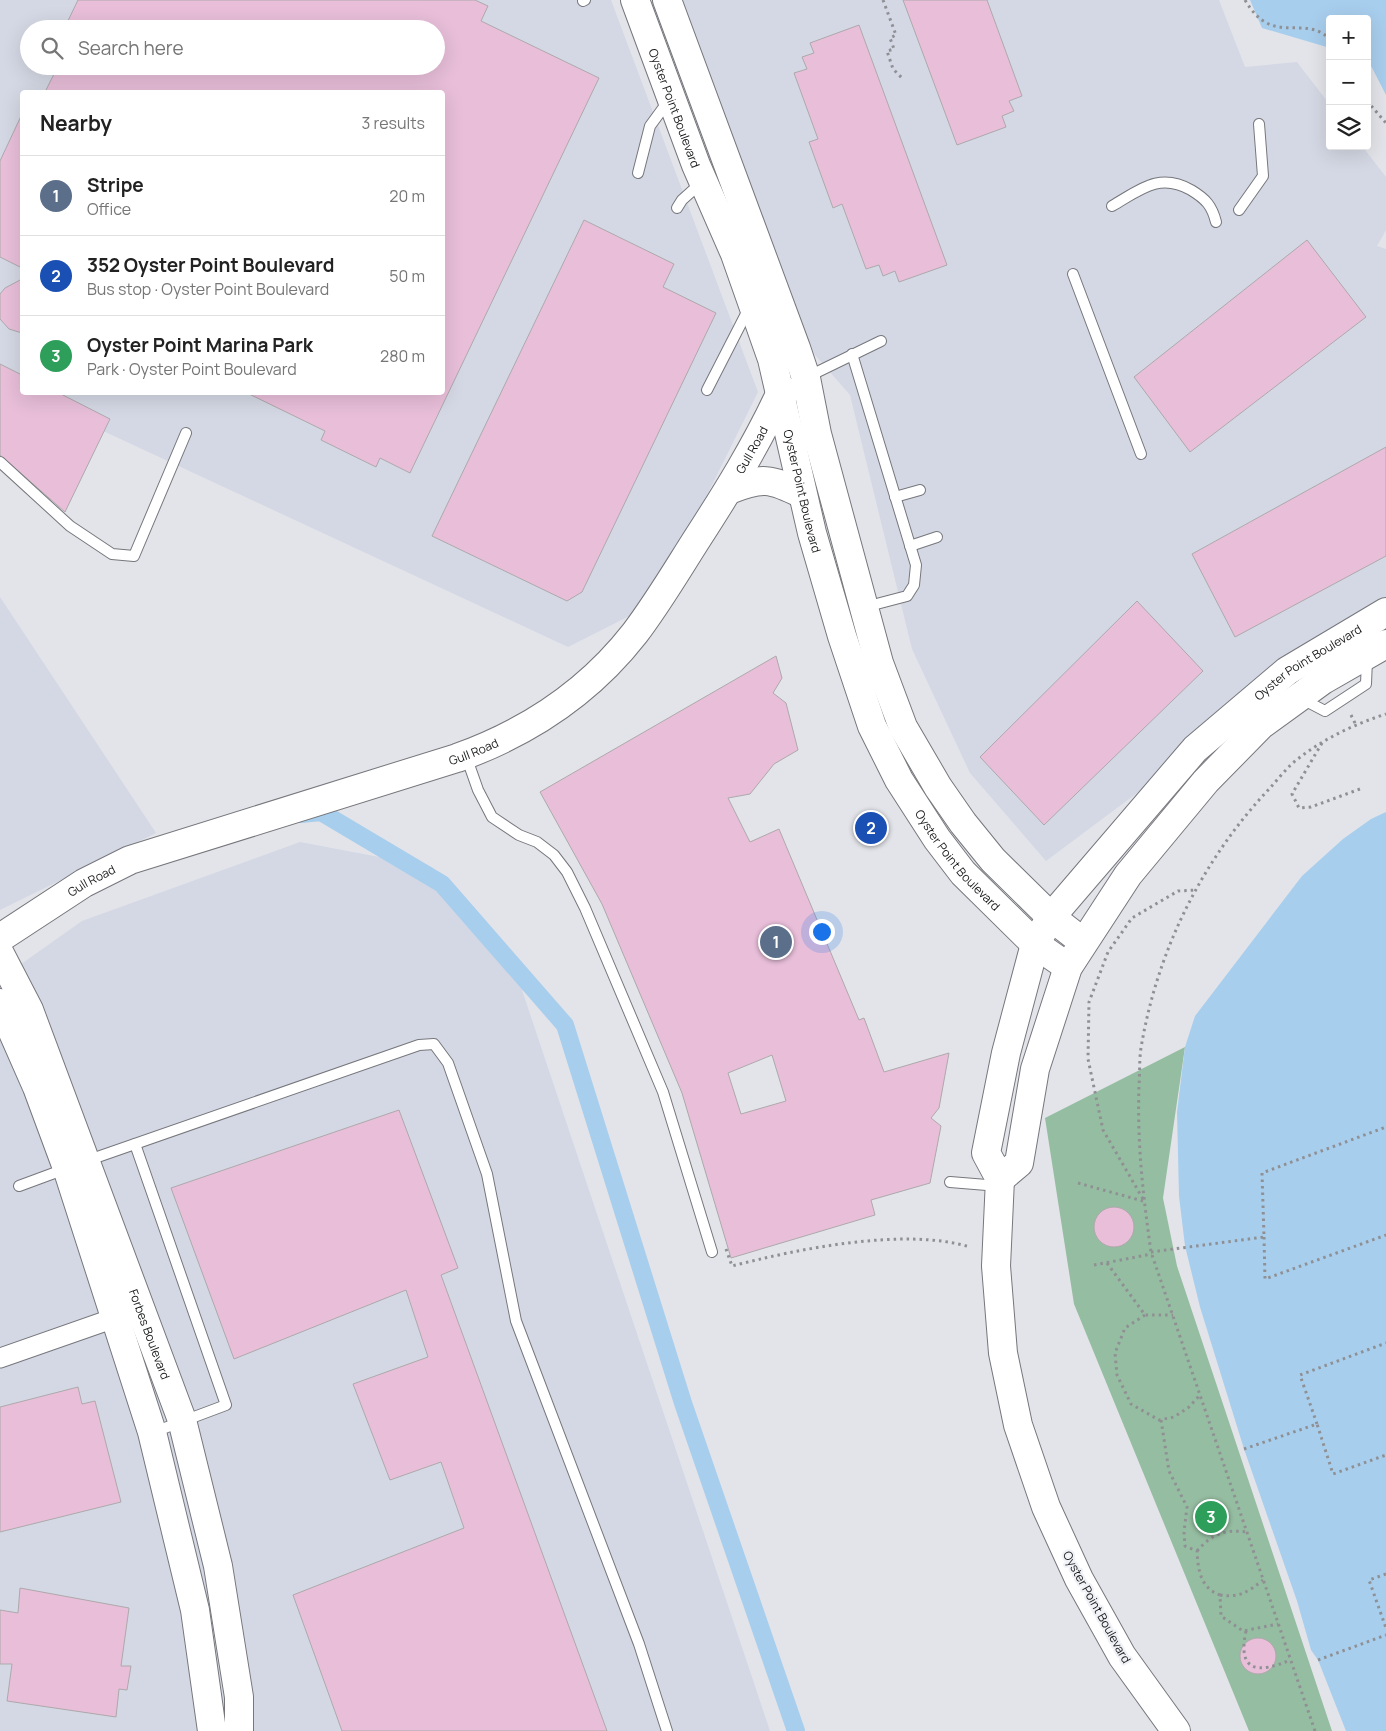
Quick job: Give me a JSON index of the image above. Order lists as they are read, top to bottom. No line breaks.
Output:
{"streets":{"street":["Oyster Point Boulevard","Gull Road","Forbes Boulevard"]},"crossings":[["Oyster Point Boulevard","Gull Road"]],"page":{"map_buttons":["+","−"],"search":"Search here","heading":["Nearby","3 results"],"list":[{"mark":"1","name":"Stripe","note":"Office","value":"20 m"},{"mark":"2","name":"352 Oyster Point Boulevard","note":"Bus stop · Oyster Point Boulevard","value":"50 m"},{"mark":"3","name":"Oyster Point Marina Park","note":"Park · Oyster Point Boulevard","value":"280 m"}],"pins":["2","1","3"]}}
